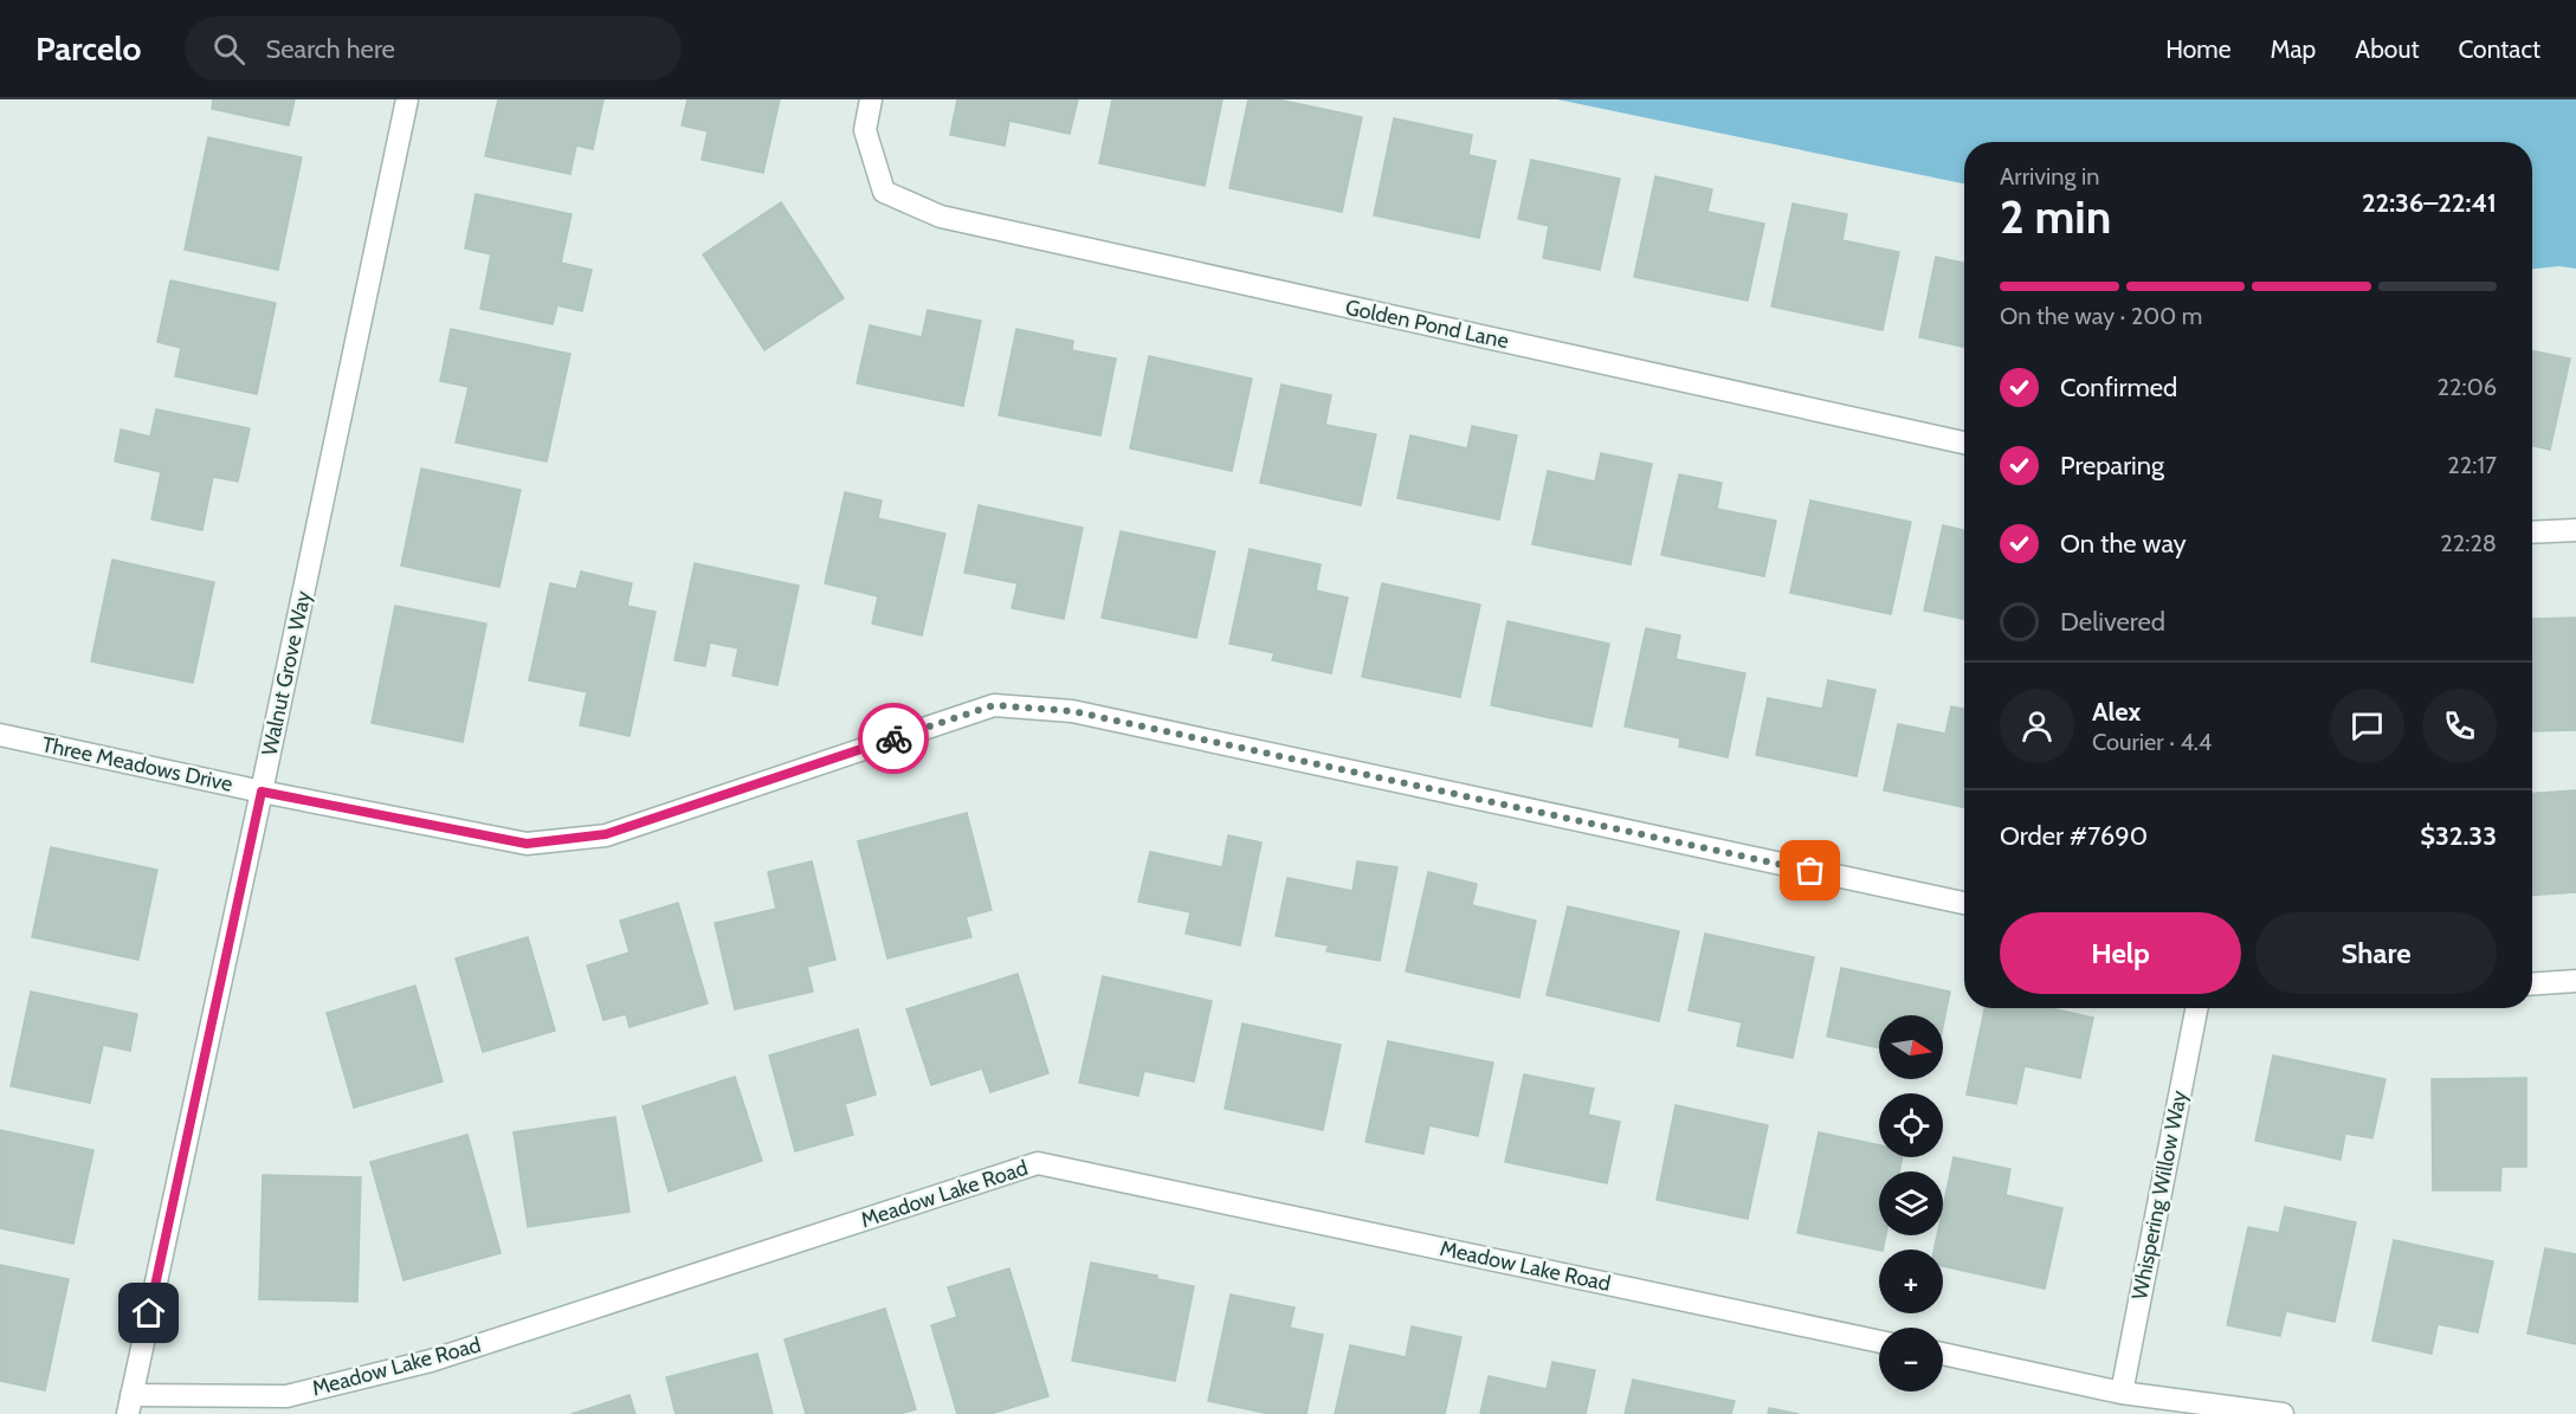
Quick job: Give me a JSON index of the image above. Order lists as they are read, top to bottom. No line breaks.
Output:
{"streets":{"street":["Golden Pond Lane","Walnut Grove Way","Three Meadows Drive","Meadow Lake Road","Whispering Willow Way"]},"crossings":[["Walnut Grove Way","Three Meadows Drive"],["Walnut Grove Way","Meadow Lake Road"]],"north":"right","page":{"header":"Parcelo","search":"Search here","nav":["Home","Map","About","Contact"],"heading":["2 min","Arriving in","22:36–22:41"],"panel":["Alex","Courier · 4.4","Order #7690","$32.33"],"bar":"On the way · 200 m","list":[["Confirmed","22:06"],["Preparing","22:17"],["On the way","22:28"],"Delivered"],"buttons":["Help","Share"],"map_buttons":["+","−"]}}
